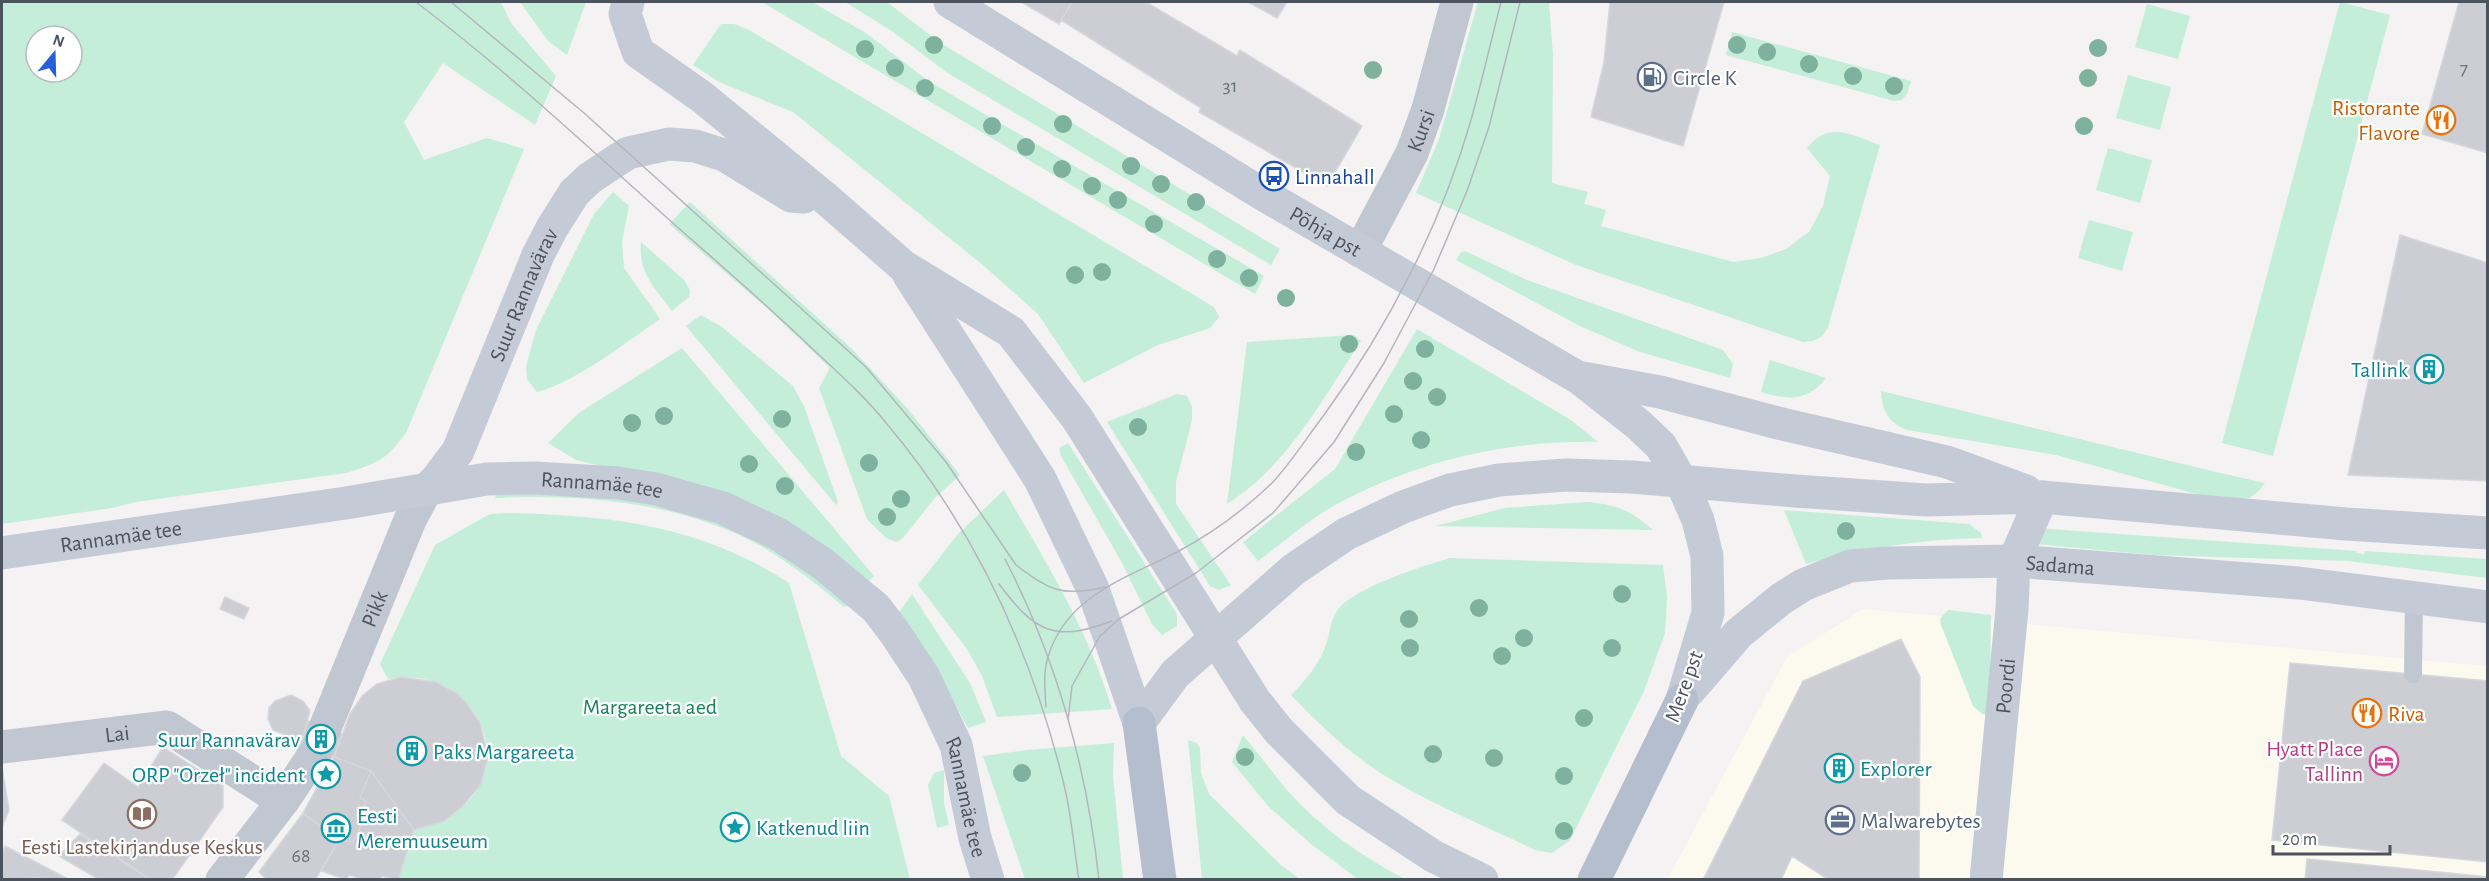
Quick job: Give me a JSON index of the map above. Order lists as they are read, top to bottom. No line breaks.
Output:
{"streets":{"main road":["Põhja pst","Suur Rannavärav","Rannamäe tee","Sadama","Mere pst","Poordi"],"street":["Kursi","Pikk","Lai"]},"crossings":[["Kursi","Põhja pst"],["Põhja pst","Mere pst"],["Suur Rannavärav","Rannamäe tee"],["Suur Rannavärav","Pikk"],["Rannamäe tee","Pikk"],["Sadama","Mere pst"],["Sadama","Poordi"],["Pikk","Lai"]],"parks":["Margareeta aed"],"places":{"fuel station":["Circle K"],"restaurant":["Ristorante Flavore","Riva"],"bus stop":["Linnahall"],"building":["Tallink","Suur Rannavärav","Paks Margareeta","Explorer"],"hotel":["Hyatt Place Tallinn"],"place":["ORP \"Orzeł\" incident","Katkenud liin"],"library":["Eesti Lastekirjanduse Keskus"],"office":["Malwarebytes"],"museum":["Eesti Meremuuseum"]},"house_numbers":["7","31","68"],"scale_bar":"20 m","north":"top"}
